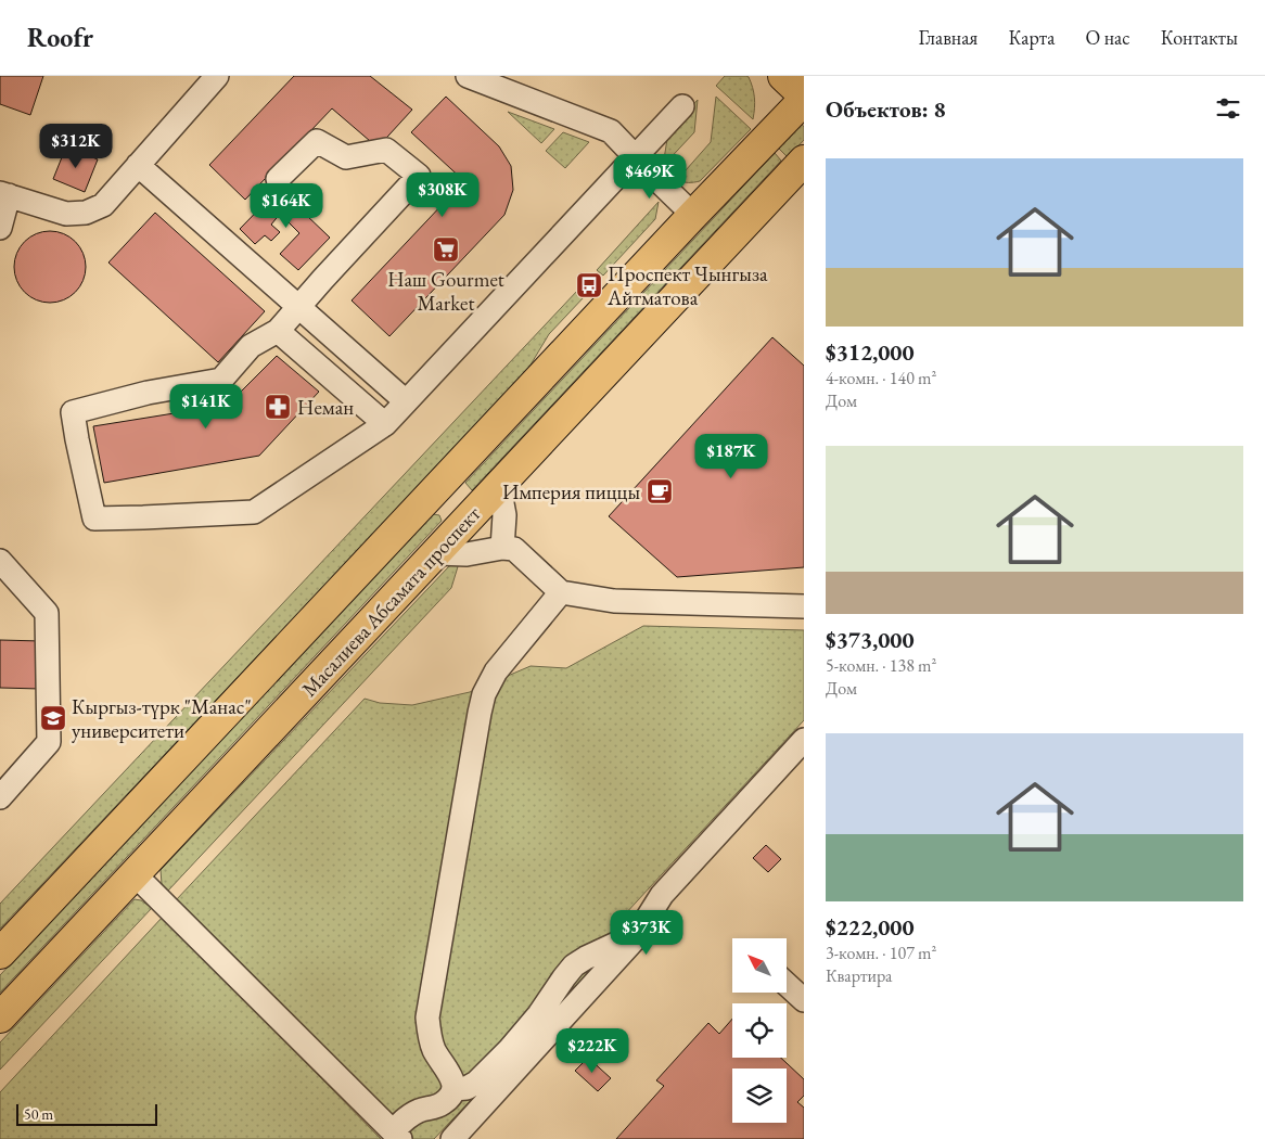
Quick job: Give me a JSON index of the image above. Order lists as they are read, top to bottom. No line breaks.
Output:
{"streets":{"main road":["Масалиева Абсамата проспект"]},"places":{"supermarket":["Наш Gourmet Market"],"bus stop":["Проспект Чынгыза Айтматова"],"pharmacy":["Неман"],"cafe":["Империя пиццы"],"school or university":["Кыргыз-түрк \"Манас\" университети"]},"scale_bar":"50 m","north":"top left","page":{"header":"Roofr","nav":["Главная","Карта","О нас","Контакты"],"heading":"Объектов: 8","price":["$312K","$469K","$308K","$164K","$141K","$187K","$373K","$222K"],"list":[{"name":"$312,000","note":"4-комн. · 140 m² · Дом"},{"name":"$373,000","note":"5-комн. · 138 m² · Дом"},{"name":"$222,000","note":"3-комн. · 107 m² · Квартира"}],"scale":"50 m"}}
